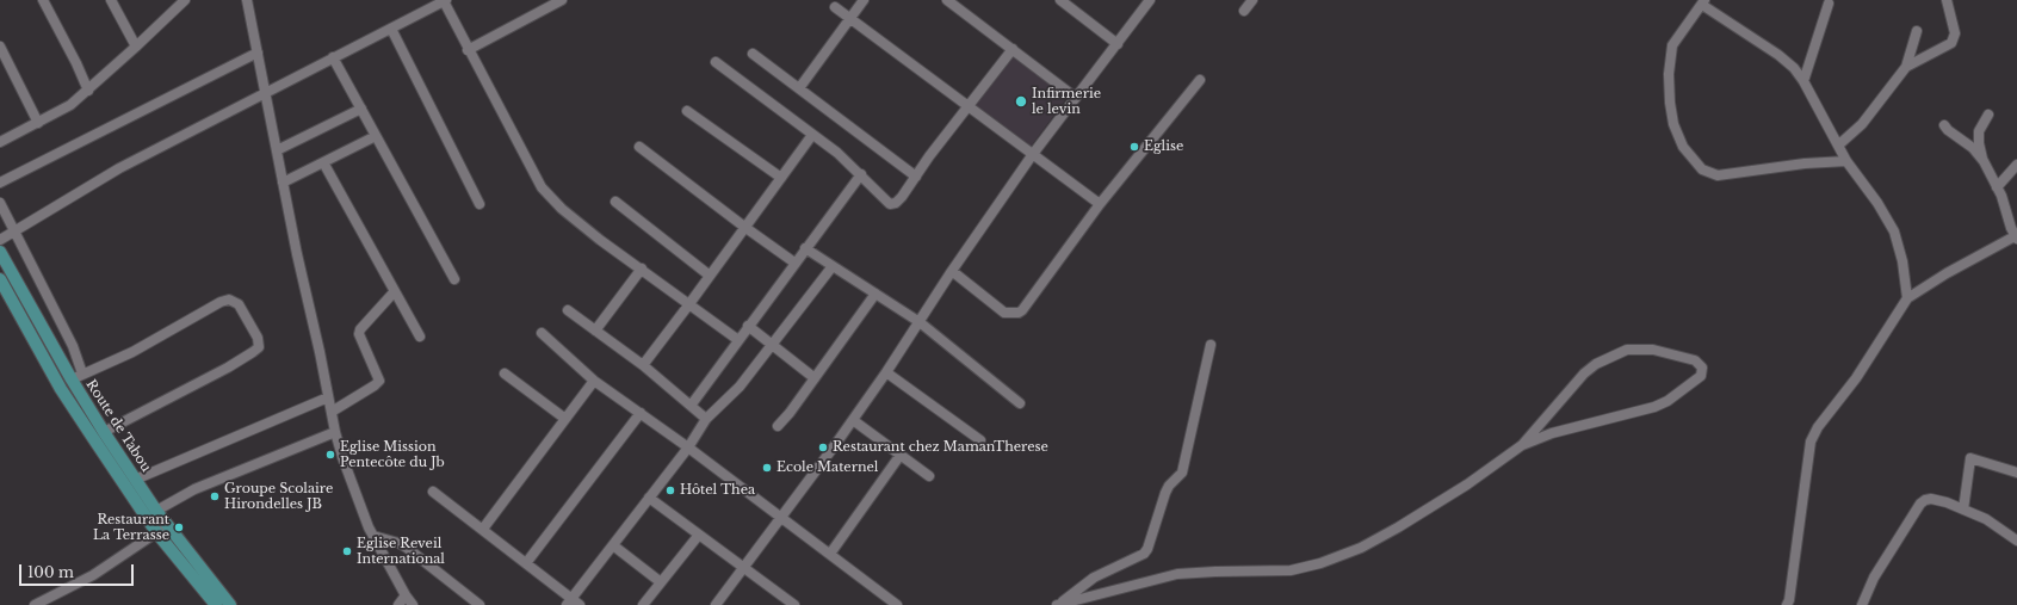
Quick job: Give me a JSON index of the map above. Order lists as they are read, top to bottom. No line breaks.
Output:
{"streets":{"main road":["Route de Tabou"]},"places":["Infirmerie le levin","Eglise","Restaurant chez MamanTherese","Eglise Mission Pentecôte du Jb","Ecole Maternel","Hôtel Thea","Groupe Scolaire Hirondelles JB","Restaurant La Terrasse","Eglise Reveil International"],"scale_bar":"100 m"}
